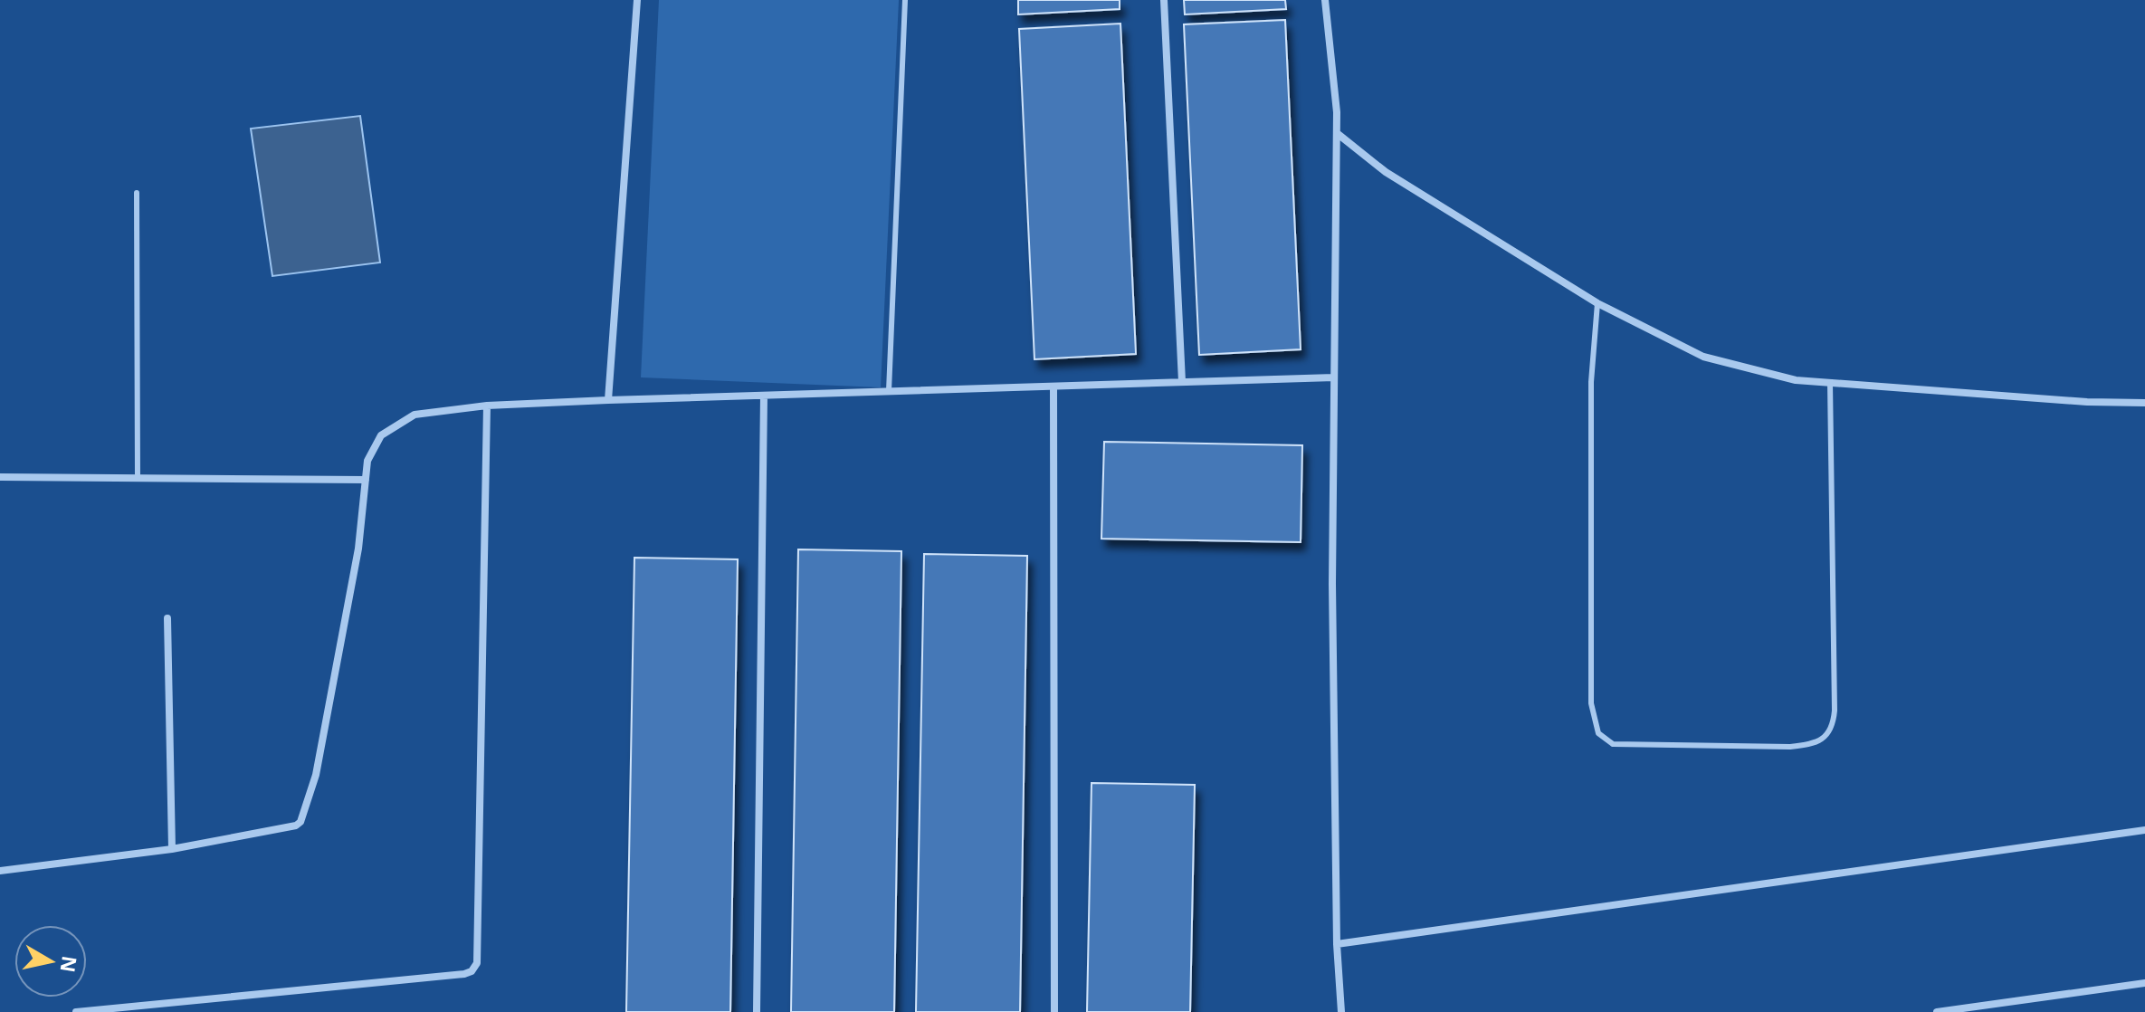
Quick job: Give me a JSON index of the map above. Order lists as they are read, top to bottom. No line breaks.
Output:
{"north":"right"}
